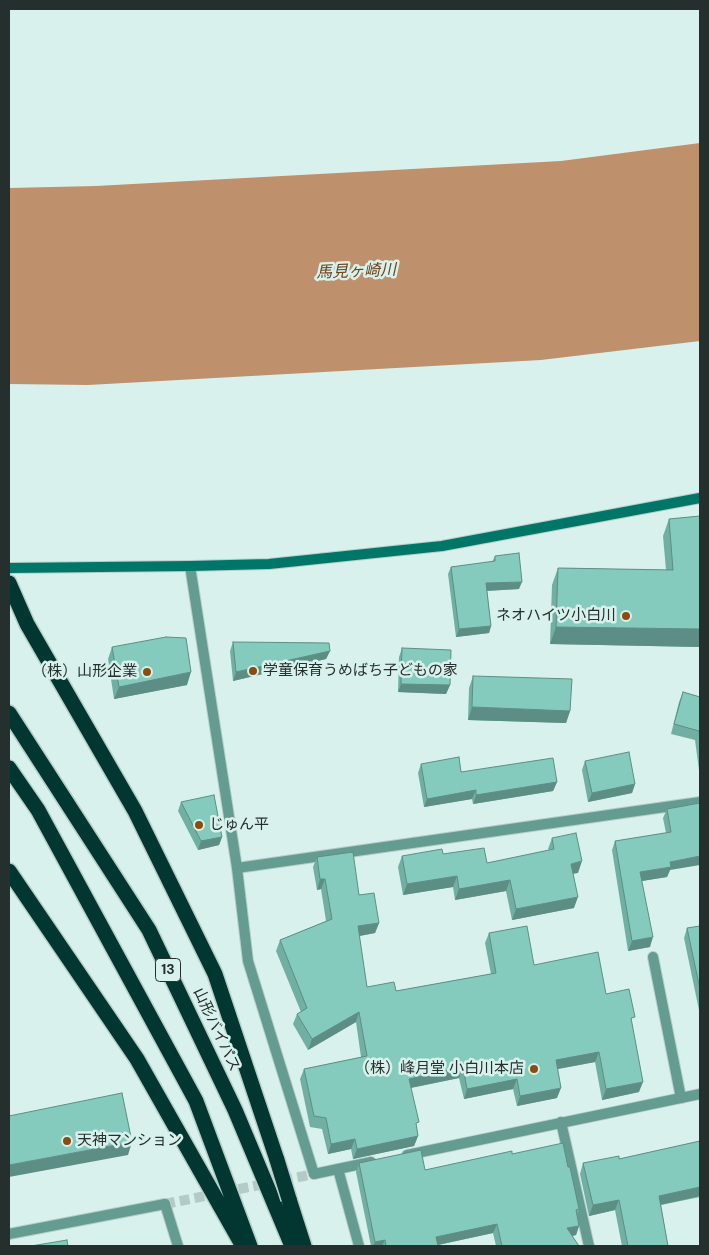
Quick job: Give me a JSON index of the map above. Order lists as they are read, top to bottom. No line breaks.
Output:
{"streets":{"highway":["13","山形バイパス"]},"water":["馬見ヶ崎川"],"places":["ネオハイツ小白川","学童保育うめばち子どもの家","（株）山形企業","じゅん平","（株）峰月堂 小白川本店","天神マンション"]}
